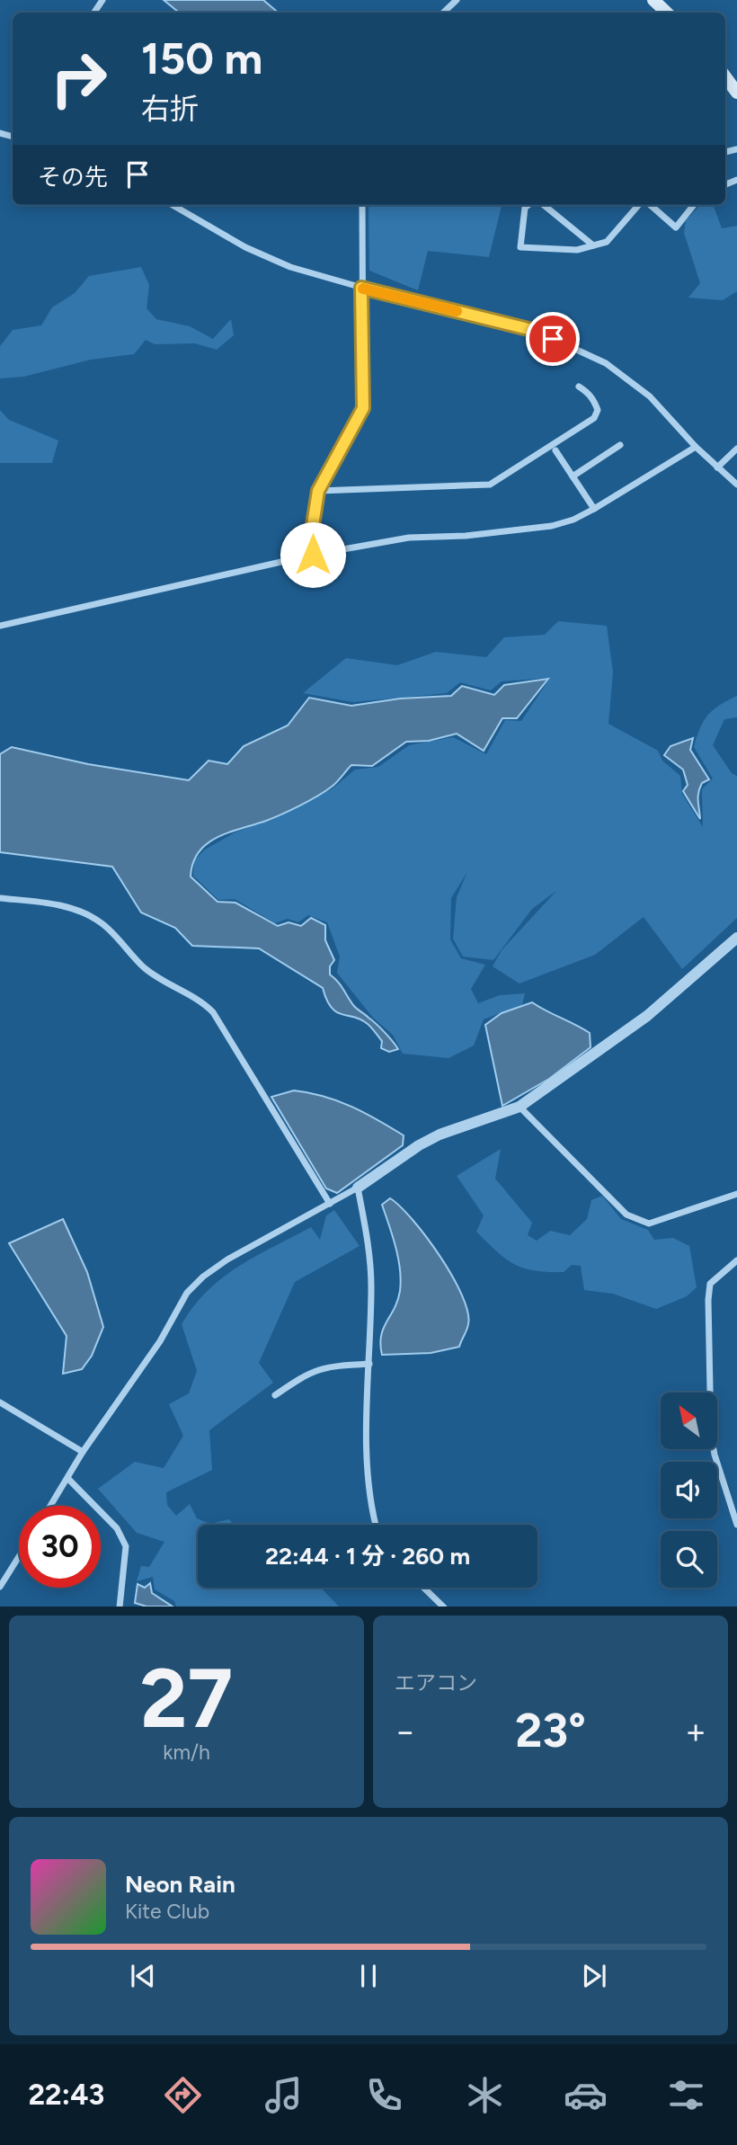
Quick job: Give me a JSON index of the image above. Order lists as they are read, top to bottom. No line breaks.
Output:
{"north":"top left","page":{"turn":["150 m","右折"],"then":"その先","limit":"30","trip":"22:44 · 1 分 · 260 m","tile":[["27","km/h"],"エアコン"],"heat":["−","23°","+"],"song":["Neon Rain","Kite Club"],"tabs":"22:43"}}
